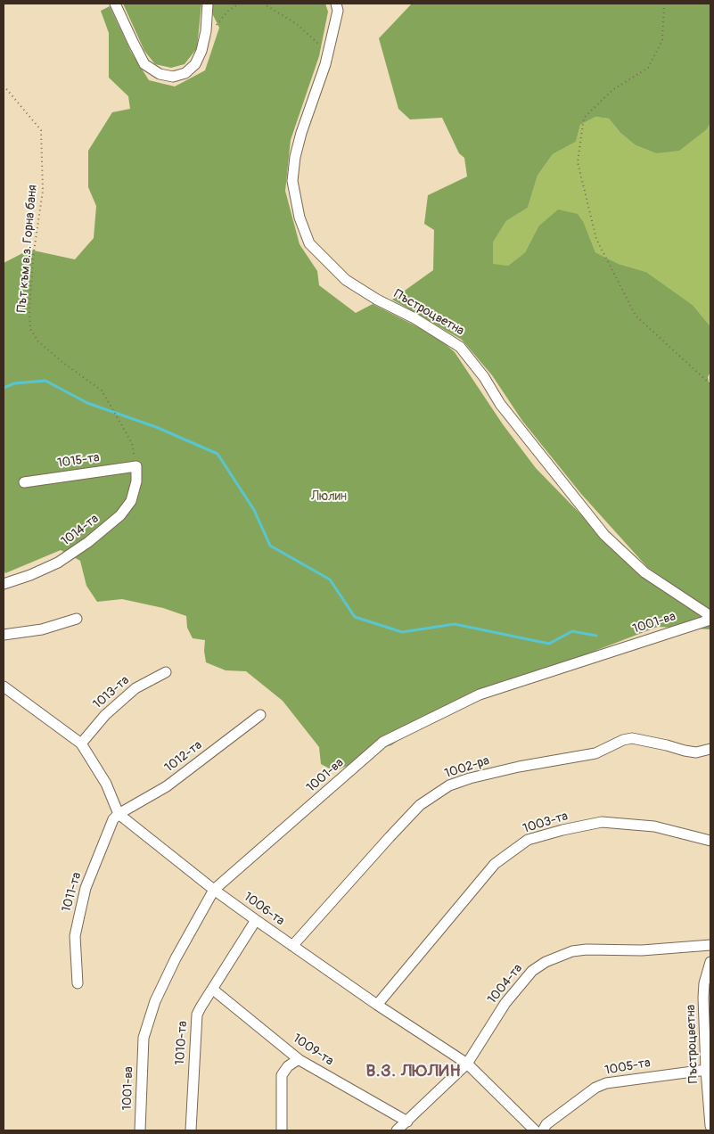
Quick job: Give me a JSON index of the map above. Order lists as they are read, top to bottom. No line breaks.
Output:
{"streets":{"street":["Пъстроцветна","1015-та","1014-та","1001-ва","1013-та","1012-та","1002-ра","1003-та","1011-та","1006-та","1004-та","1010-та","1009-та","1005-та"],"path":["Път към в.з. Горна баня"]},"crossings":[["Път към в.з. Горна баня","1015-та"],["Път към в.з. Горна баня","1014-та"],["Пъстроцветна","1001-ва"],["Пъстроцветна","1005-та"],["1015-та","1014-та"],["1001-ва","1006-та"],["1013-та","1006-та"],["1012-та","1011-та"],["1012-та","1006-та"],["1002-ра","1006-та"],["1003-та","1006-та"],["1011-та","1006-та"],["1006-та","1004-та"],["1006-та","1010-та"],["1004-та","1009-та"],["1010-та","1009-та"]],"districts":["В.З. ЛЮЛИН"],"parks":["Люлин"]}
